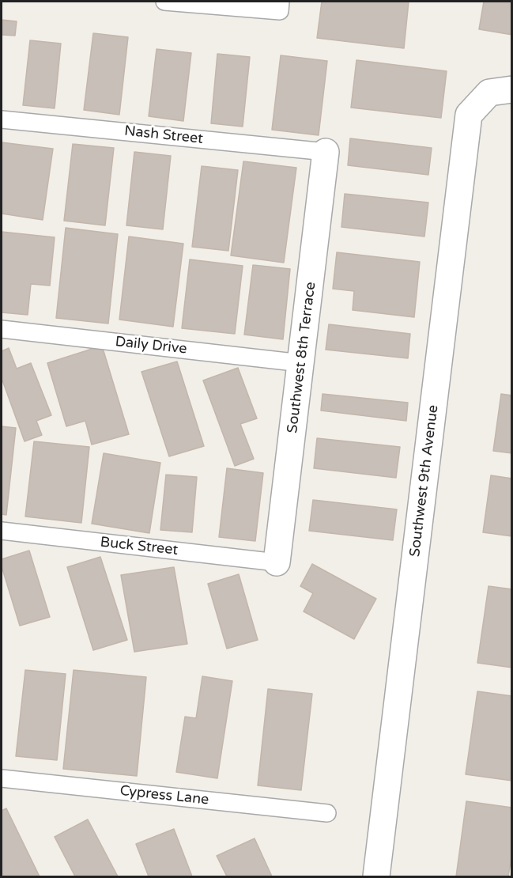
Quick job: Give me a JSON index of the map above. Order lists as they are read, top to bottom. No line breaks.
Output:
{"streets":{"street":["Southwest 8th Terrace","Southwest 9th Avenue"],"lane":["Nash Street","Daily Drive","Buck Street","Cypress Lane"]},"crossings":[["Nash Street","Southwest 8th Terrace"],["Daily Drive","Southwest 8th Terrace"],["Southwest 8th Terrace","Buck Street"]]}
